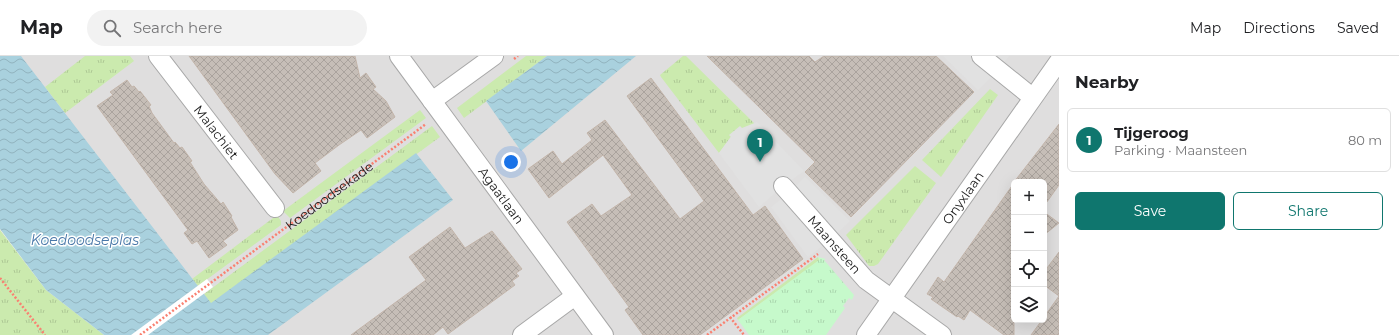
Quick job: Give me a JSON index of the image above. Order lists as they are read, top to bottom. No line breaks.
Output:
{"streets":{"street":["Malachiet","Agaatlaan","Onyxlaan","Maansteen"],"path":["Koedoodsekade"]},"crossings":[["Koedoodsekade","Agaatlaan"],["Onyxlaan","Maansteen"]],"water":["Koedoodseplas"],"page":{"header":"Map","search":"Search here","nav":["Map","Directions","Saved"],"heading":"Nearby","list":[{"mark":"1","name":"Tijgeroog","note":"Parking · Maansteen","value":"80 m"}],"pins":"1","map_buttons":["+","−"],"buttons":["Save","Share"]}}
